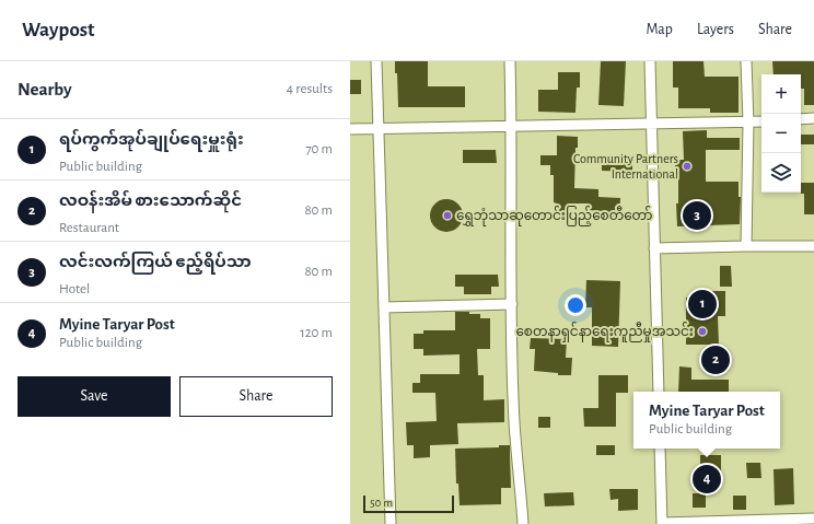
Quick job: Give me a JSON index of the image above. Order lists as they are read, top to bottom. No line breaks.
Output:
{"places":["Community Partners International","ရွှေဘုံသာဆုတောင်းပြည့်စေတီတော်","စေတနာရှင်နာရေးကူညီမှုအသင်း"],"scale_bar":"50 m","page":{"header":"Waypost","nav":["Map","Layers","Share"],"heading":["Nearby","4 results"],"map_buttons":["+","−"],"list":[{"mark":"1","name":"ရပ်ကွက်အုပ်ချုပ်ရေးမှူးရုံး","note":"Public building","value":"70 m"},{"mark":"2","name":"လဝန်းအိမ် စားသောက်ဆိုင်","note":"Restaurant","value":"80 m"},{"mark":"3","name":"လင်းလက်ကြယ် ဧည့်ရိပ်သာ","note":"Hotel","value":"80 m"},{"mark":"4","name":"Myine Taryar Post","note":"Public building","value":"120 m"}],"pins":["3","1","2","4"],"buttons":["Save","Share"],"popup":["Myine Taryar Post","Public building"],"scale":"50 m"}}
